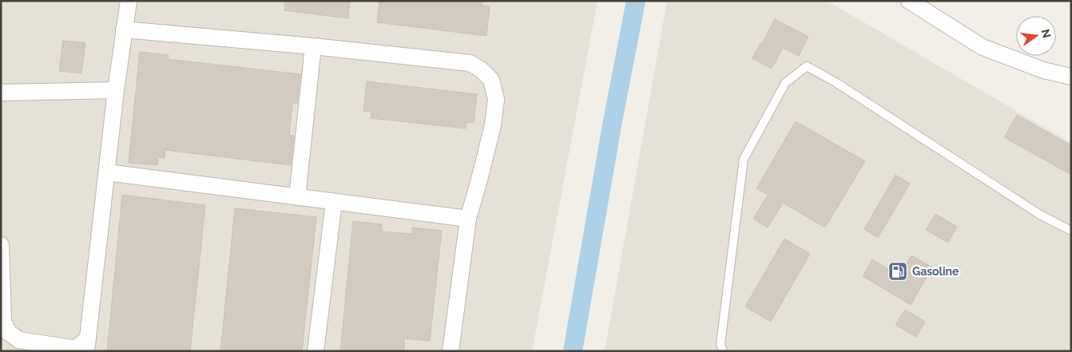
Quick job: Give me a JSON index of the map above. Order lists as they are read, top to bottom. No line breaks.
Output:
{"places":{"fuel station":["Gasoline"]},"north":"right"}
